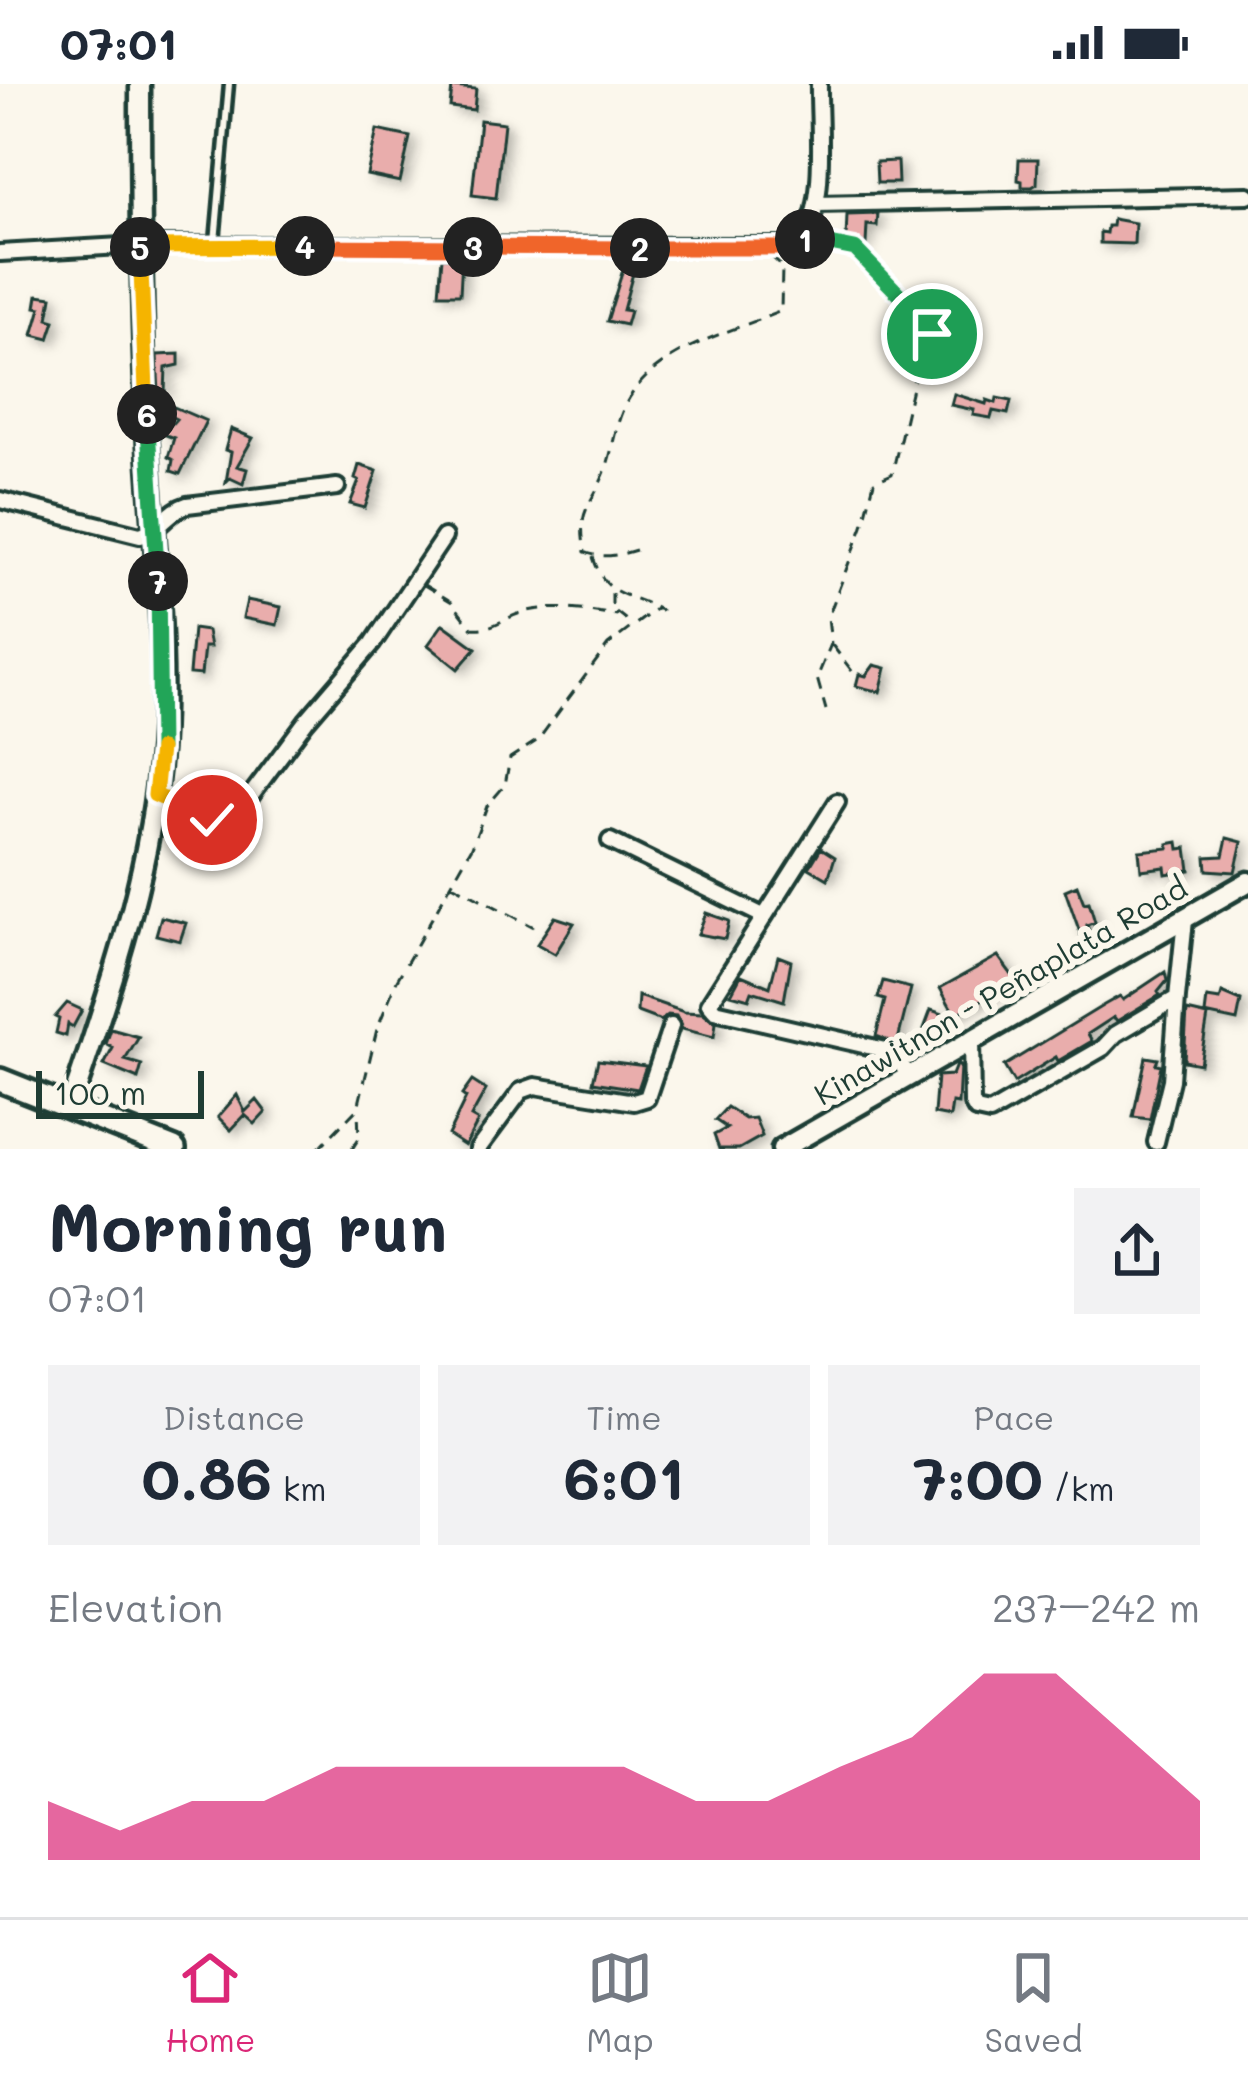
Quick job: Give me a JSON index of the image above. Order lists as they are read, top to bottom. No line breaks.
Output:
{"streets":{"main road":["Kinawitnon - Peñaplata Road"]},"scale_bar":"100 m","page":{"status":"07:01","pins":["1","4","3","5","2","6","7"],"scale":"100 m","heading":["Morning run","07:01"],"stats":[["Distance","0.86 km"],["Time","6:01"],["Pace","7:00 /km"]],"chart":["Elevation","237–242 m"],"tabs":["Home","Map","Saved"]}}
